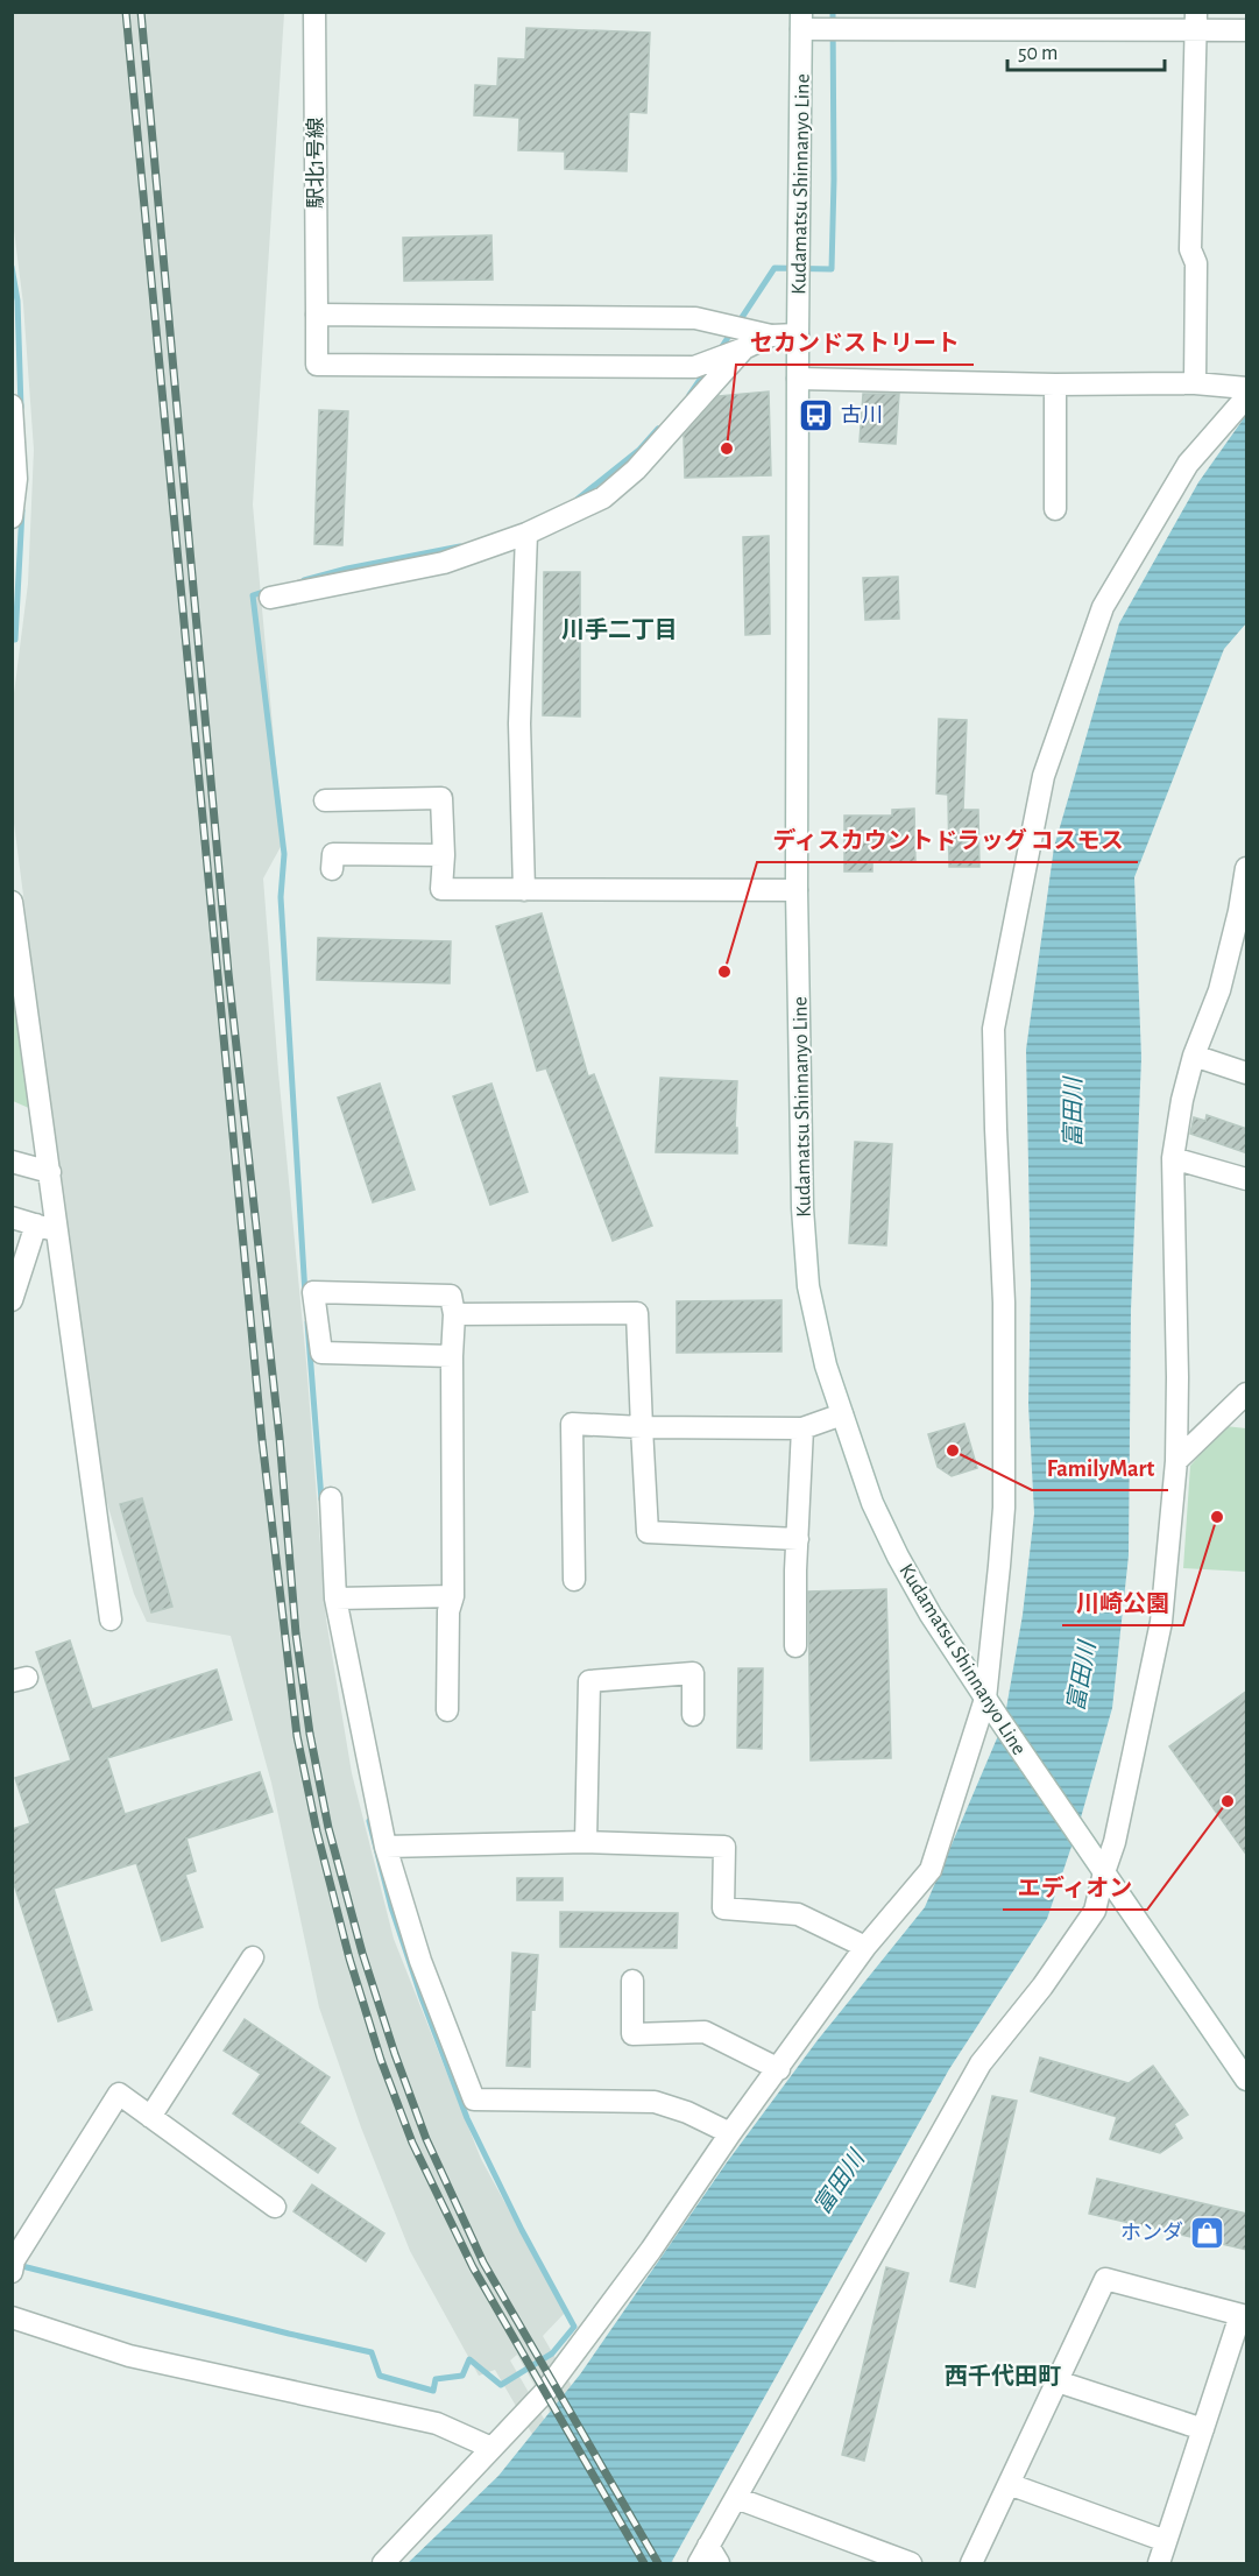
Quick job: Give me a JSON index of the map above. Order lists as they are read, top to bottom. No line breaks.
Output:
{"streets":{"street":["駅北1号線","Kudamatsu Shinnanyo Line"]},"districts":["川手二丁目","西千代田町"],"water":["富田川"],"places":{"bus stop":["古川"],"other":["セカンドストリート","ディスカウントドラッグ コスモス","FamilyMart","川崎公園","エディオン"],"shop":["ホンダ"]},"scale_bar":"50 m"}
